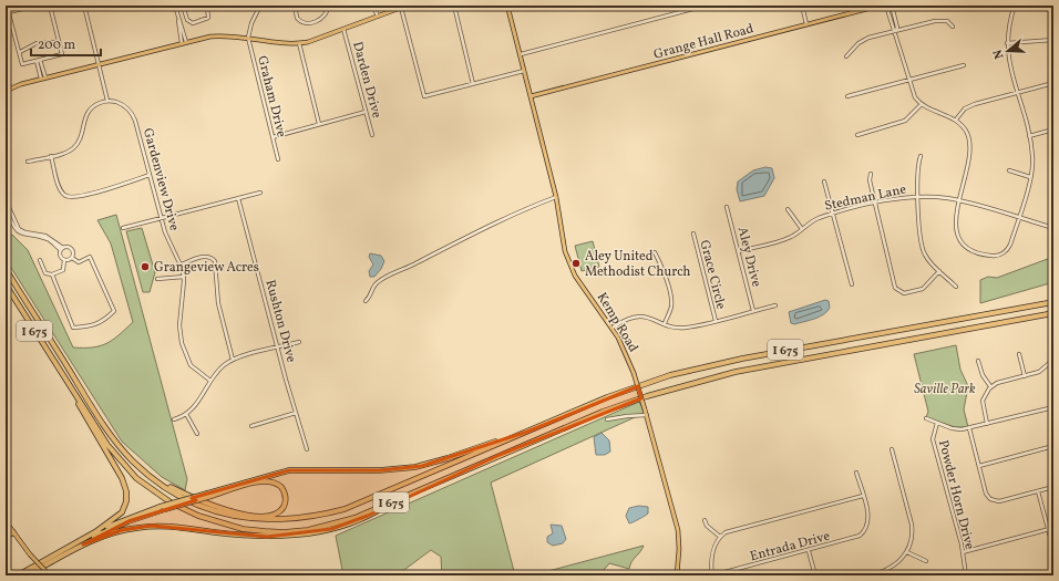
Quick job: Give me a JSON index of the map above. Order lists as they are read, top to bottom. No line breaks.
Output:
{"streets":{"highway":["I 675"],"main road":["Grange Hall Road","Kemp Road"],"street":["Darden Drive","Graham Drive","Gardenview Drive","Stedman Lane","Aley Drive","Grace Circle","Rushton Drive","Powder Horn Drive","Entrada Drive"]},"crossings":[["Grange Hall Road","Kemp Road"],["Stedman Lane","Aley Drive"]],"parks":["Saville Park"],"places":["Aley United Methodist Church","Grangeview Acres"],"scale_bar":"200 m","north":"left"}
